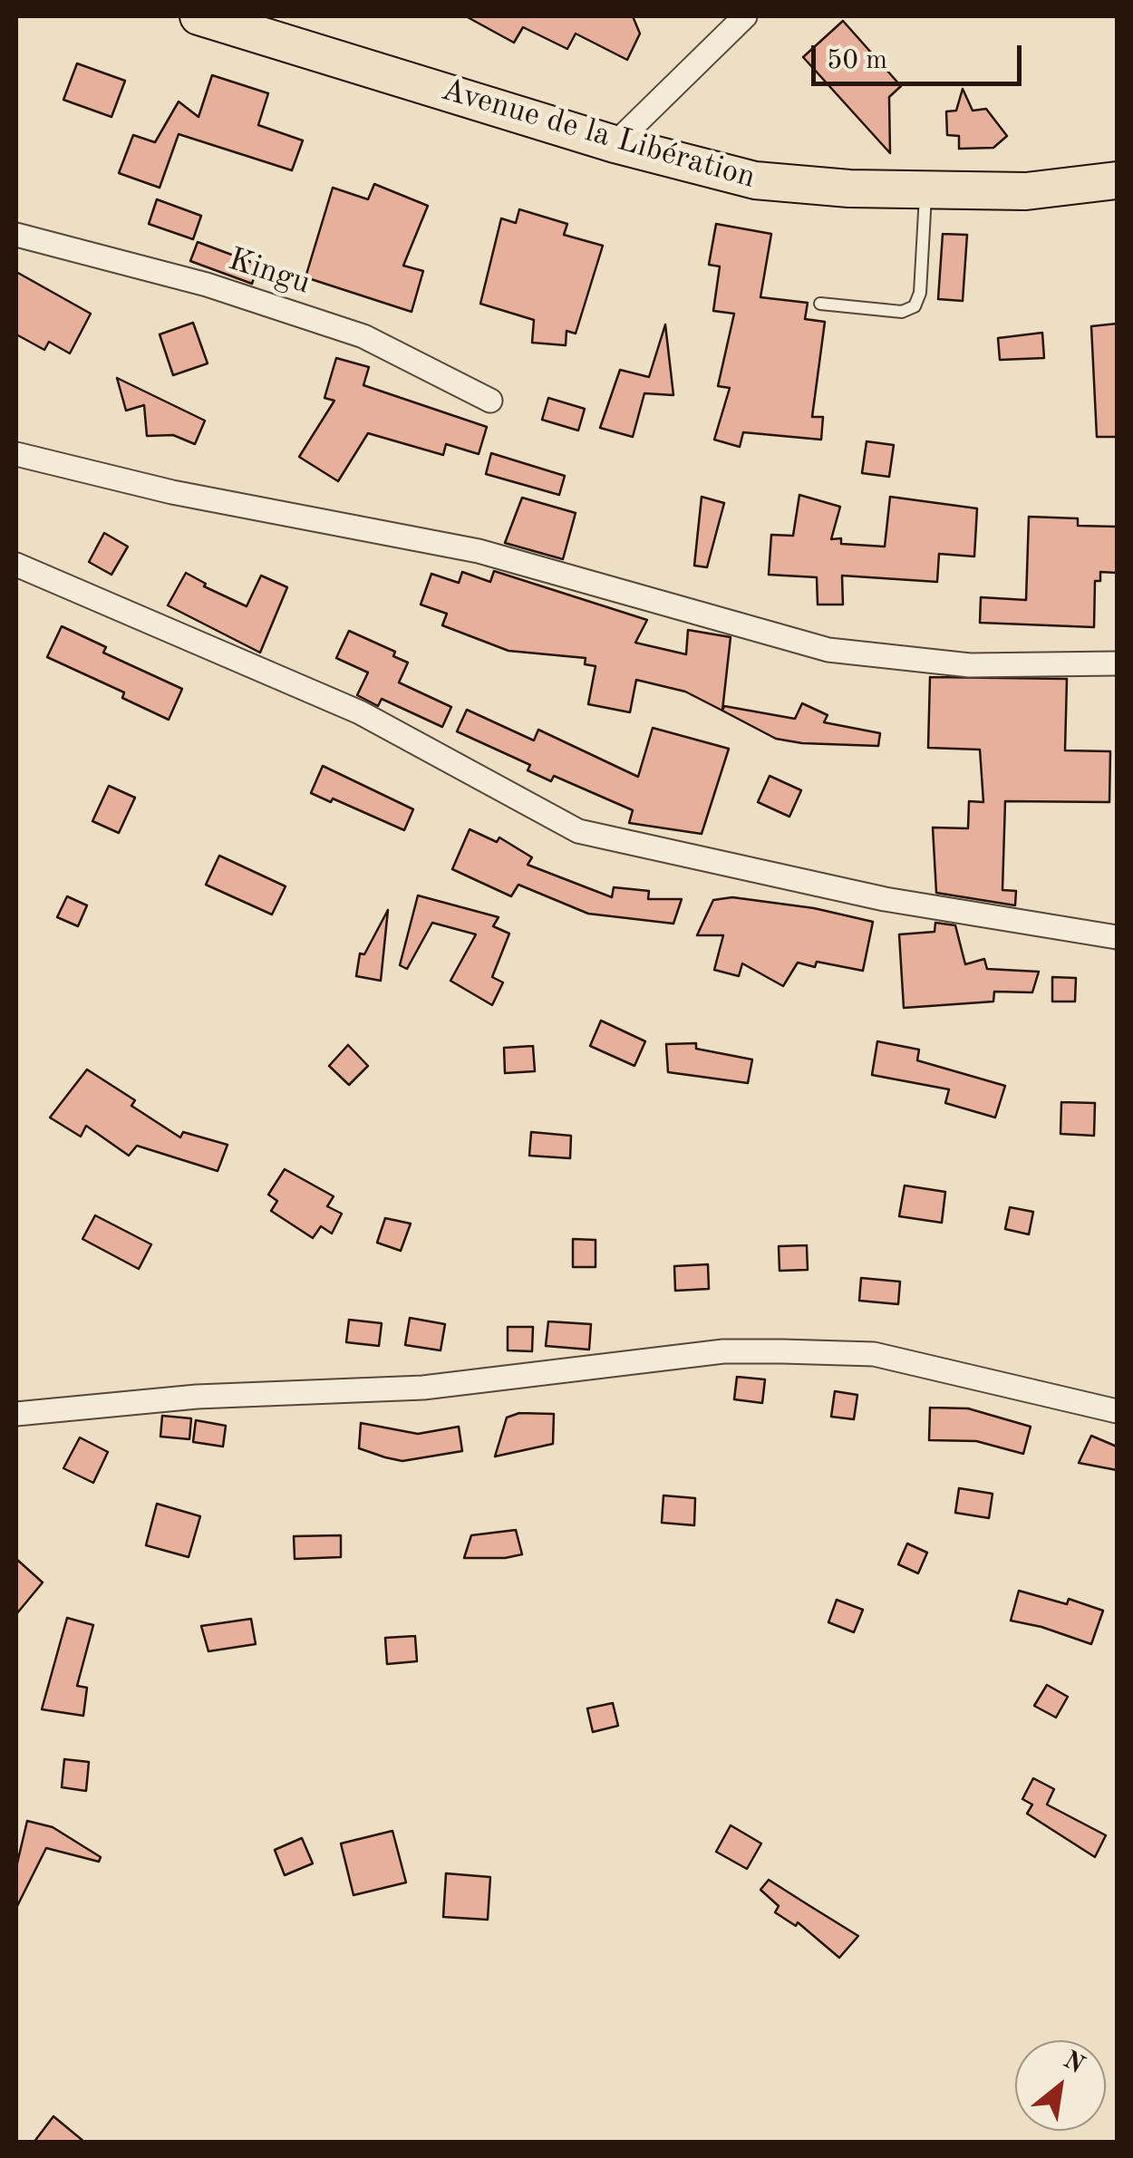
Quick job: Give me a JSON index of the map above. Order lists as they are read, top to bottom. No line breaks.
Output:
{"streets":{"highway":["Avenue de la Libération"],"street":["Kingu"]},"scale_bar":"50 m","north":"top right"}
